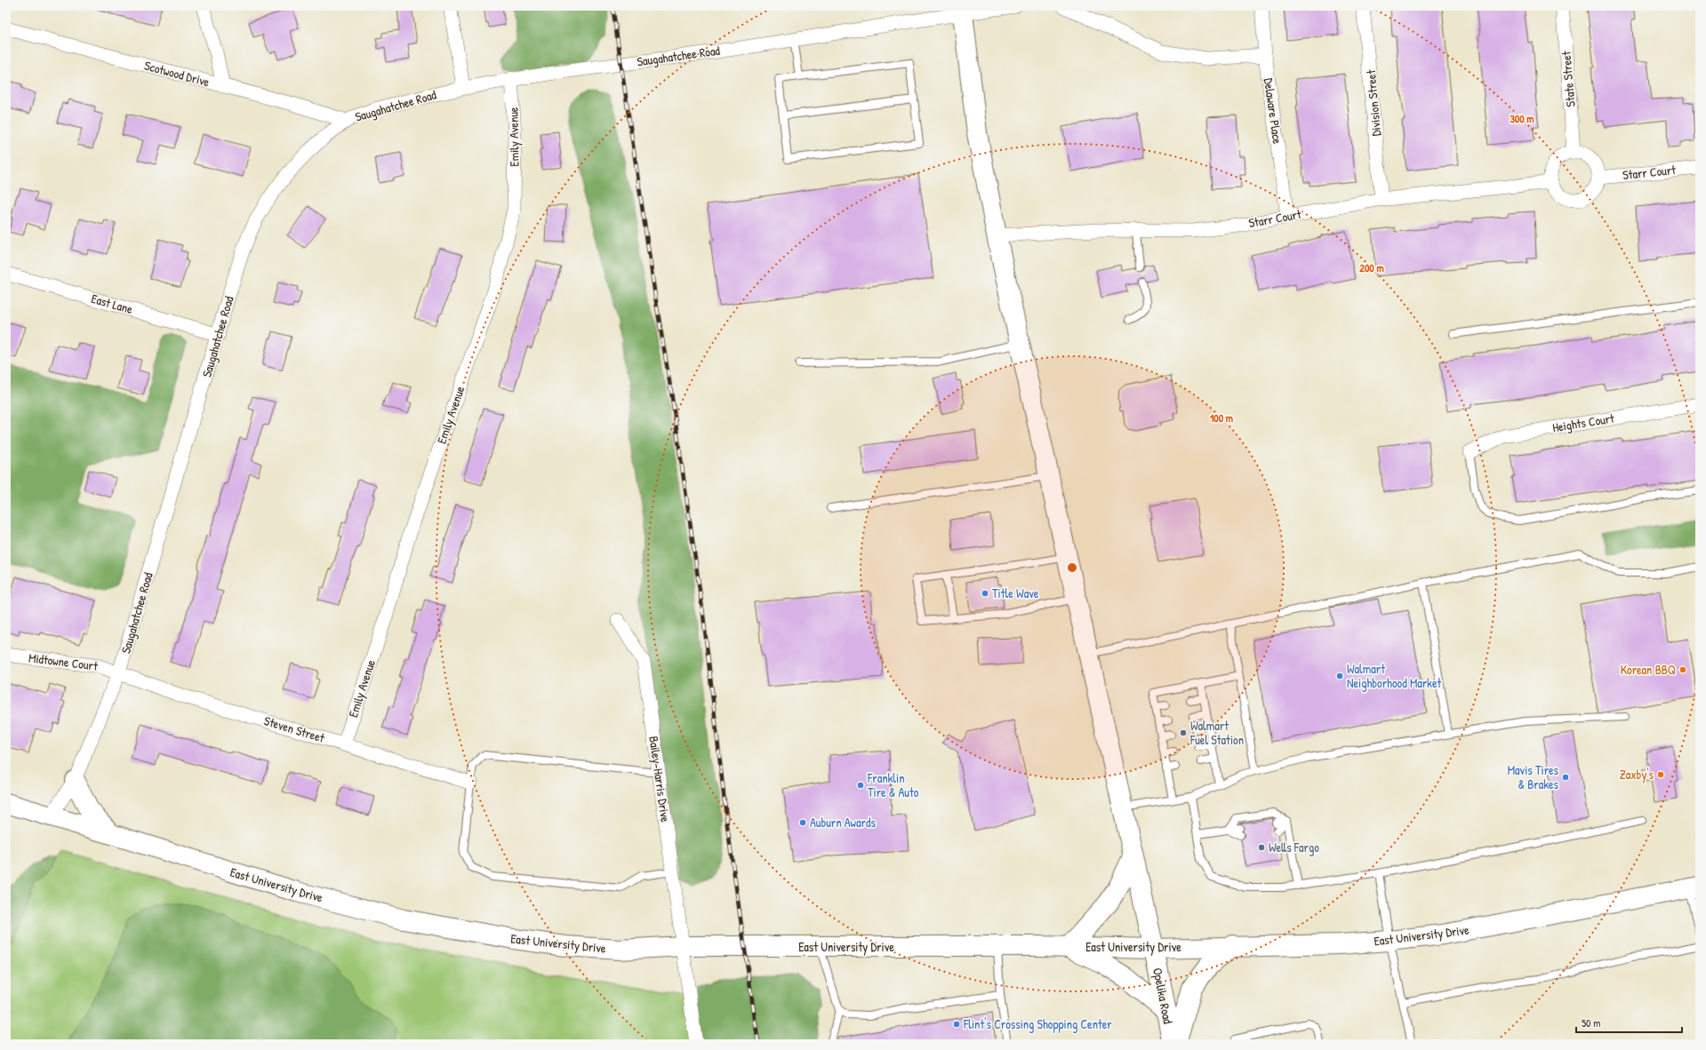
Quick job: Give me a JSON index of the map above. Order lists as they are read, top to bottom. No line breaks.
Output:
{"streets":{"main road":["East University Drive","Opelika Road"],"street":["Saugahatchee Road","Scotwood Drive","State Street","Division Street","Delaware Place","Emily Avenue","Starr Court","East Lane","Heights Court","Midtowne Court","Steven Street","Bailey-Harris Drive"]},"crossings":[["Saugahatchee Road","Scotwood Drive"],["Saugahatchee Road","Emily Avenue"],["Saugahatchee Road","East Lane"],["Saugahatchee Road","Midtowne Court"],["Saugahatchee Road","Steven Street"],["Saugahatchee Road","East University Drive"],["Saugahatchee Road","Opelika Road"],["State Street","Starr Court"],["Division Street","Starr Court"],["Delaware Place","Starr Court"],["Emily Avenue","Steven Street"],["Starr Court","Opelika Road"],["Midtowne Court","Steven Street"],["Bailey-Harris Drive","East University Drive"],["East University Drive","Opelika Road"]],"places":["Title Wave","Korean BBQ","Walmart Neighborhood Market","Walmart Fuel Station","Zaxby's","Mavis Tires & Brakes","Franklin Tire & Auto","Auburn Awards","Wells Fargo","Flint's Crossing Shopping Center"],"scale_bar":"50 m","rings":["300 m","200 m","100 m"]}
